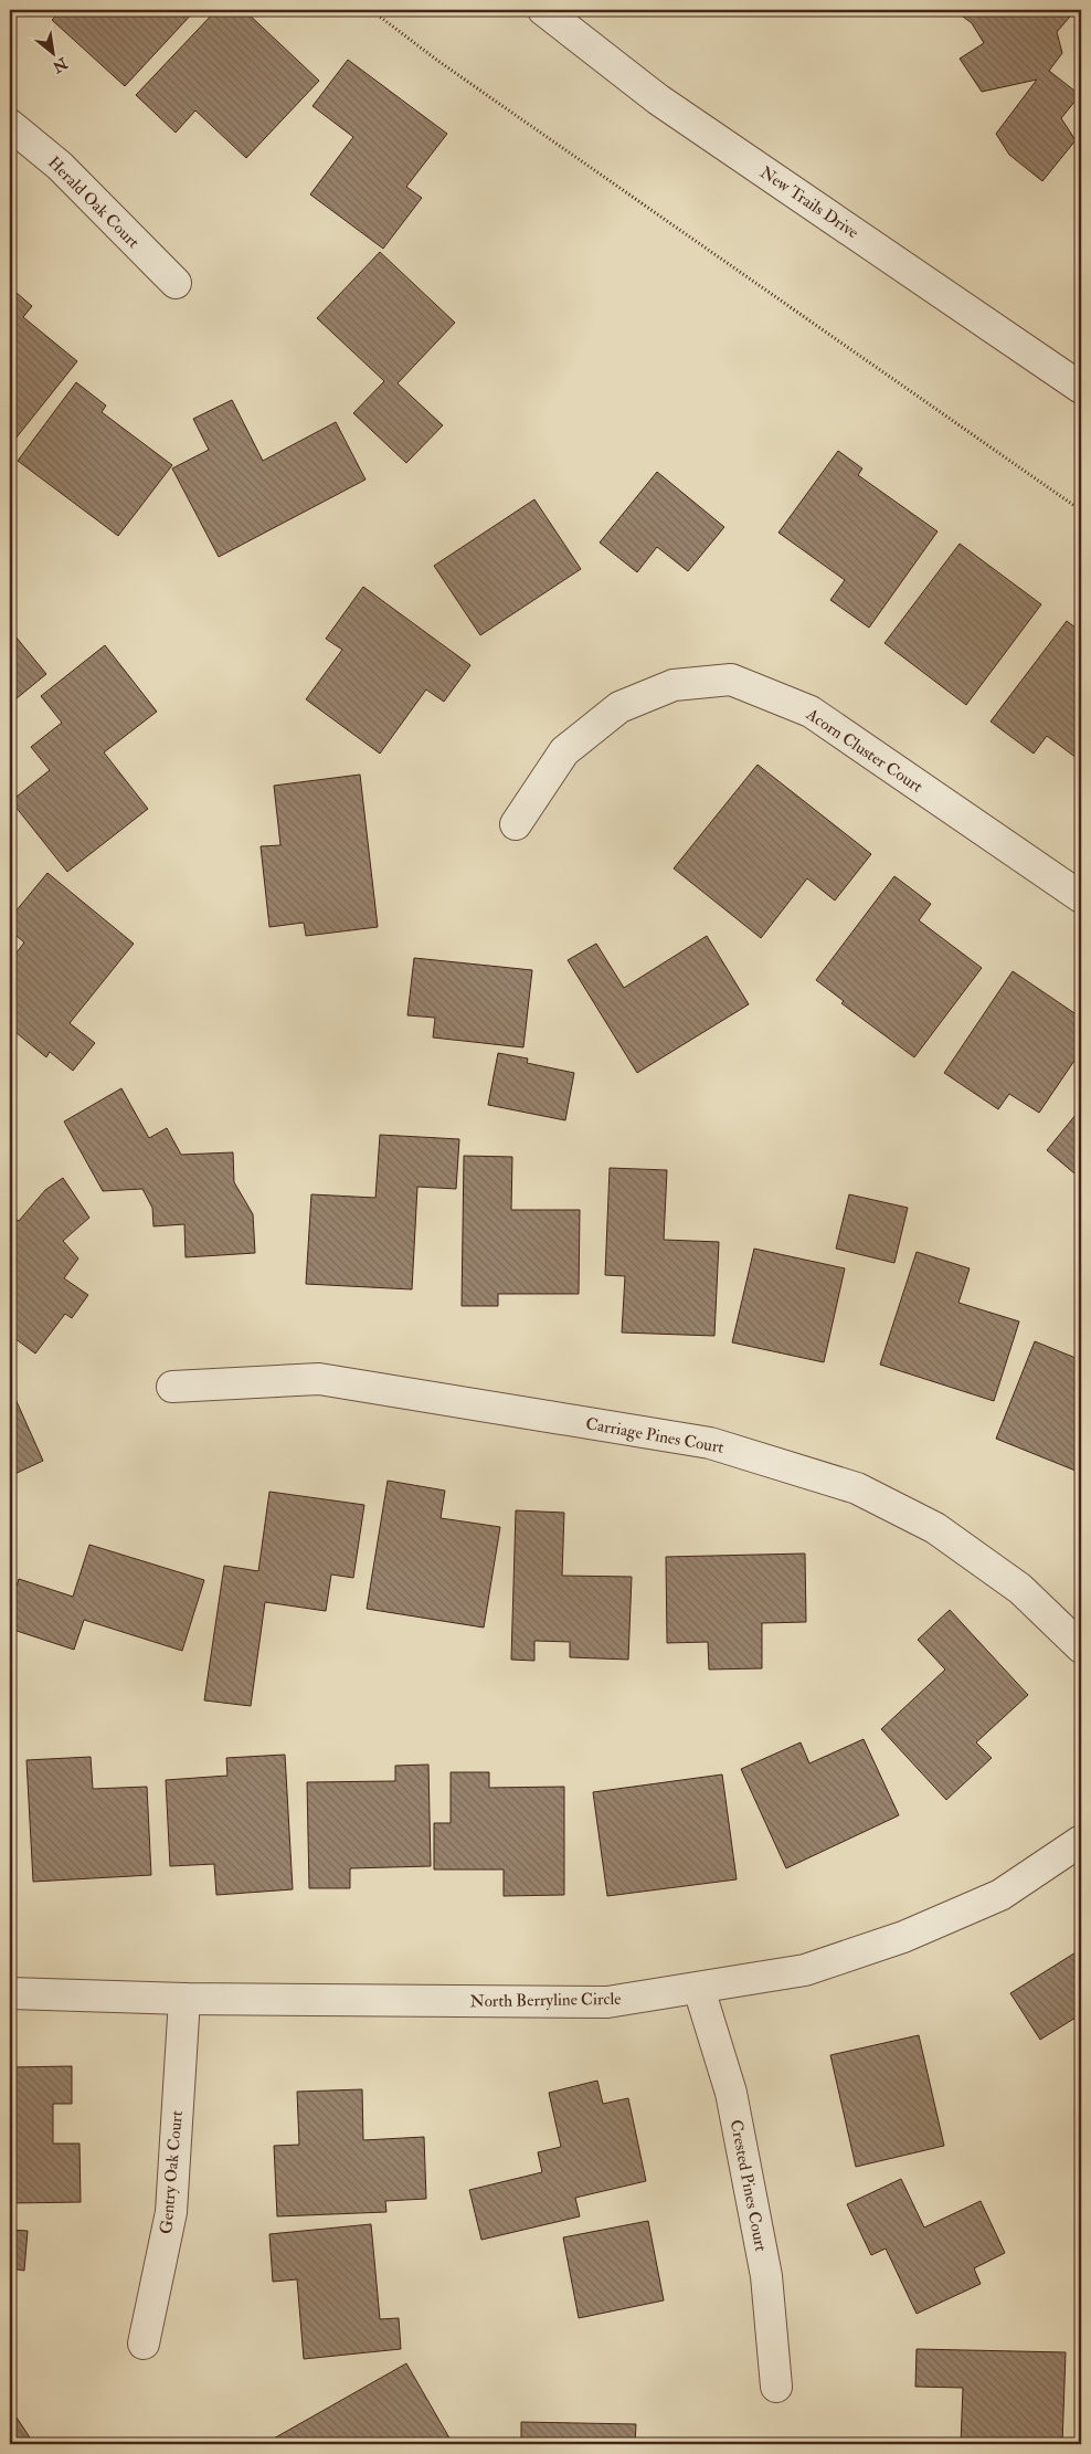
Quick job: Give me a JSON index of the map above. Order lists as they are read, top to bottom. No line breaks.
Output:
{"streets":{"street":["Herald Oak Court","New Trails Drive","Acorn Cluster Court","Carriage Pines Court","North Berryline Circle","Gentry Oak Court","Crested Pines Court"]},"crossings":[["North Berryline Circle","Gentry Oak Court"],["North Berryline Circle","Crested Pines Court"]],"north":"bottom right"}
